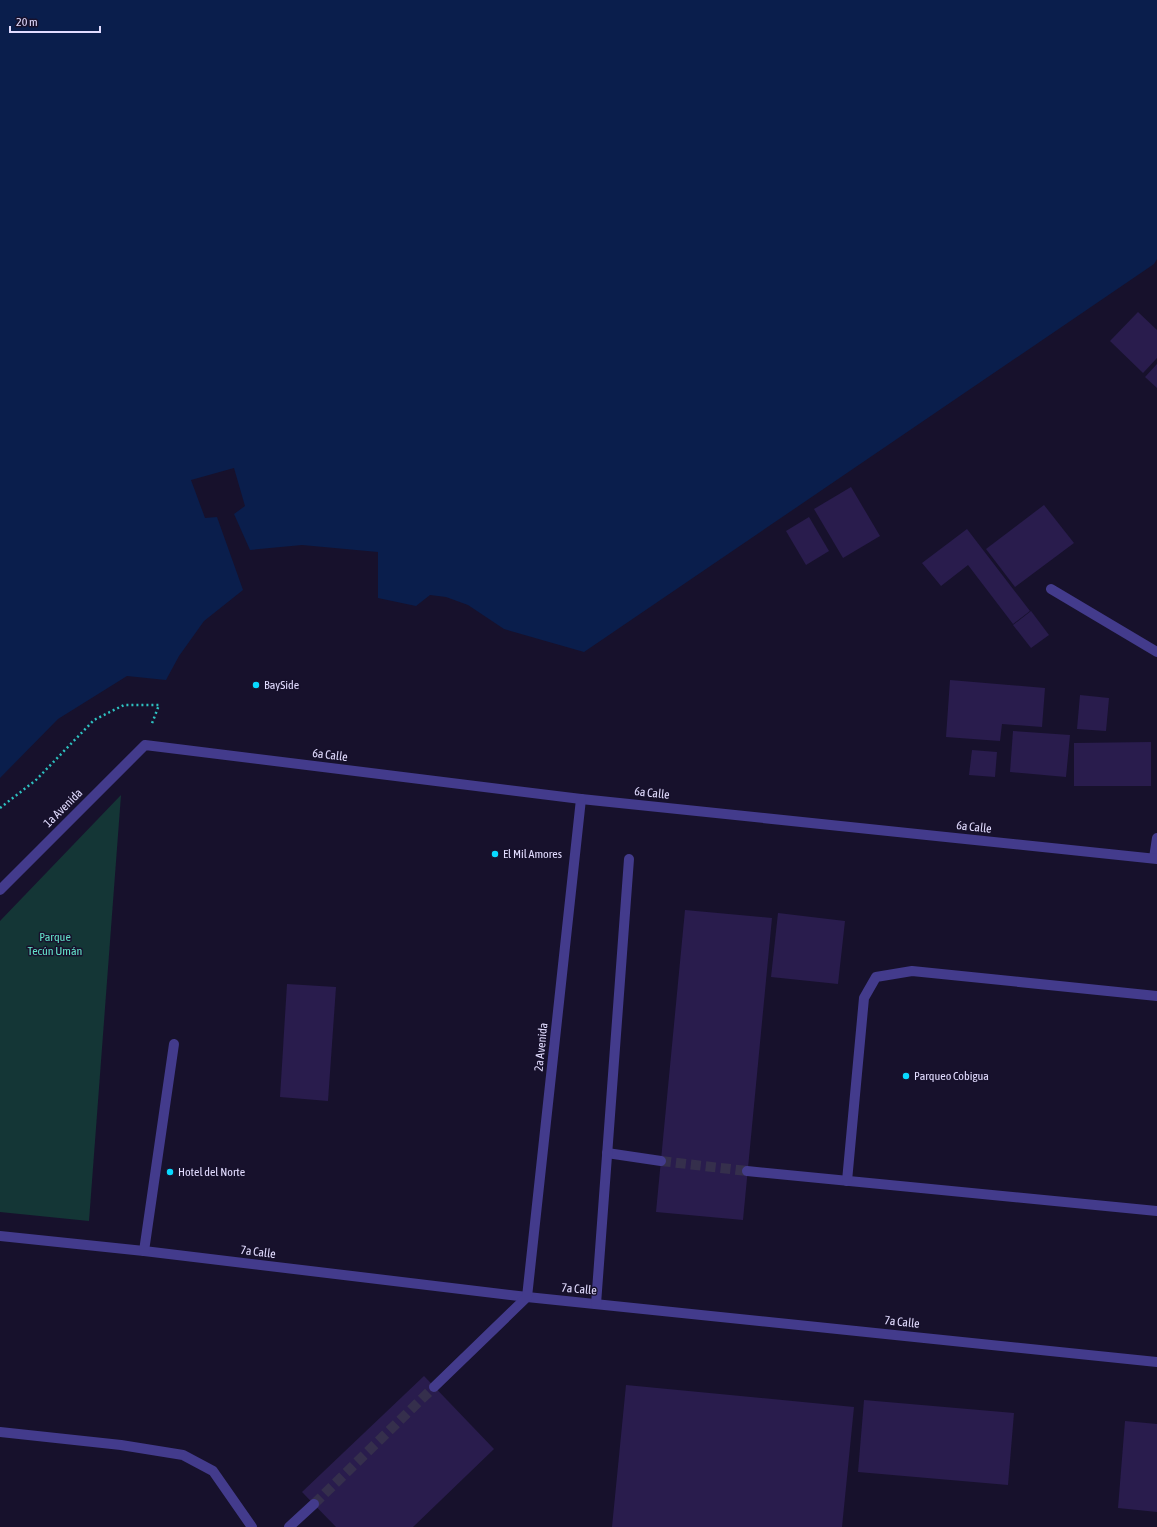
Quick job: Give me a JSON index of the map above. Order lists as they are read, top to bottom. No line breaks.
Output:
{"streets":{"street":["6a Calle","1a Avenida","2a Avenida","7a Calle"]},"crossings":[["6a Calle","1a Avenida"],["6a Calle","2a Avenida"],["2a Avenida","7a Calle"]],"parks":["Parque Tecún Umán"],"places":["BaySide","El Mil Amores","Parqueo Cobigua","Hotel del Norte"],"scale_bar":"20 m"}
